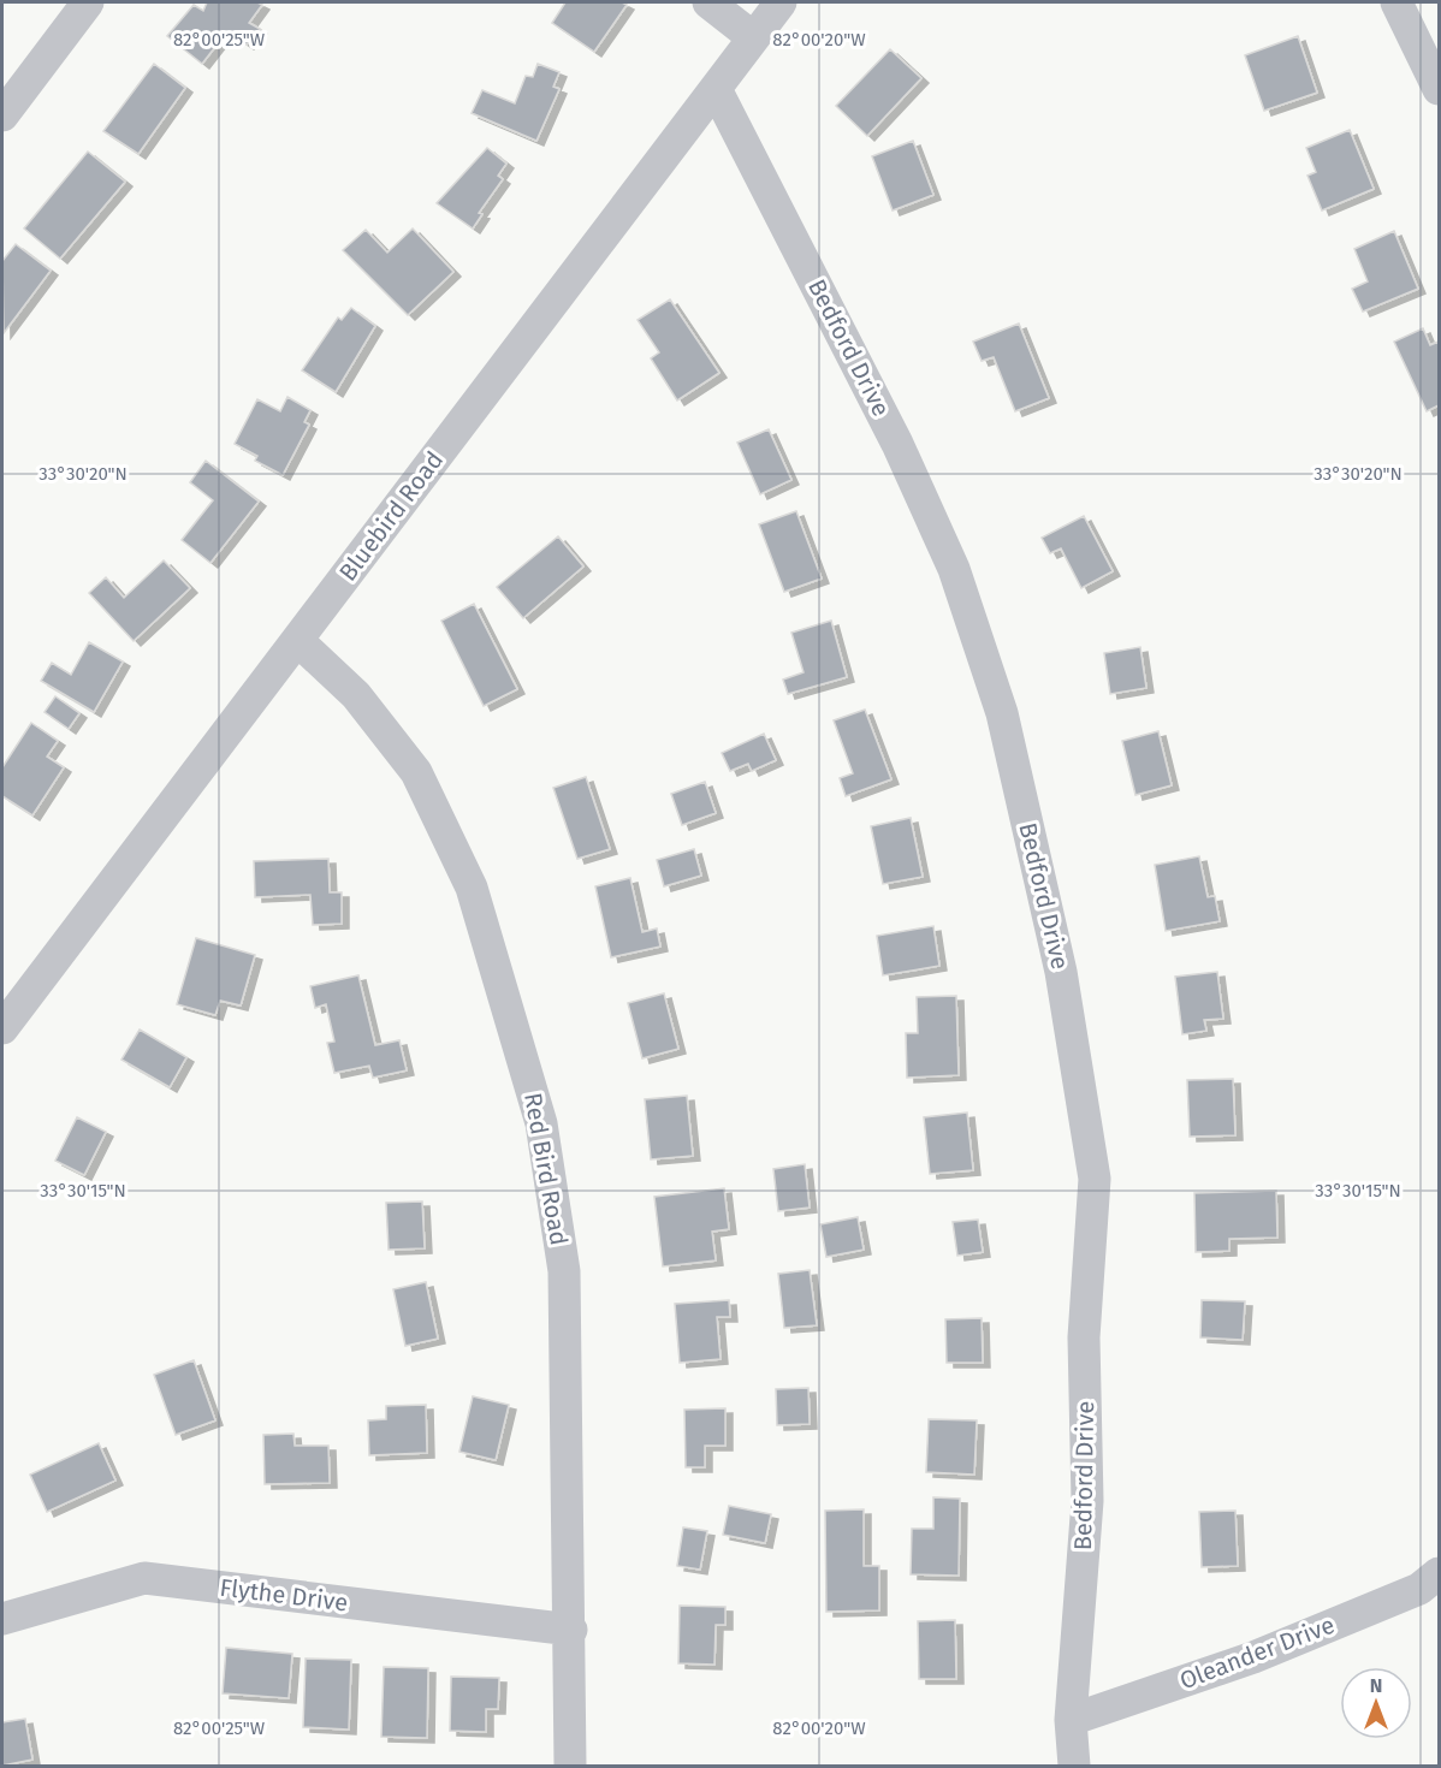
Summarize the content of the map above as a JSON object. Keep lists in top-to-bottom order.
{
  "streets": {
    "street": [
      "Bedford Drive",
      "Bluebird Road",
      "Red Bird Road",
      "Flythe Drive",
      "Oleander Drive"
    ]
  },
  "crossings": [
    ["Bedford Drive", "Bluebird Road"],
    ["Bedford Drive", "Oleander Drive"],
    ["Bluebird Road", "Red Bird Road"],
    ["Red Bird Road", "Flythe Drive"]
  ],
  "north": "top",
  "coordinates": [
    "82°00'25\"W",
    "82°00'20\"W",
    "33°30'20\"N",
    "33°30'15\"N"
  ]
}
